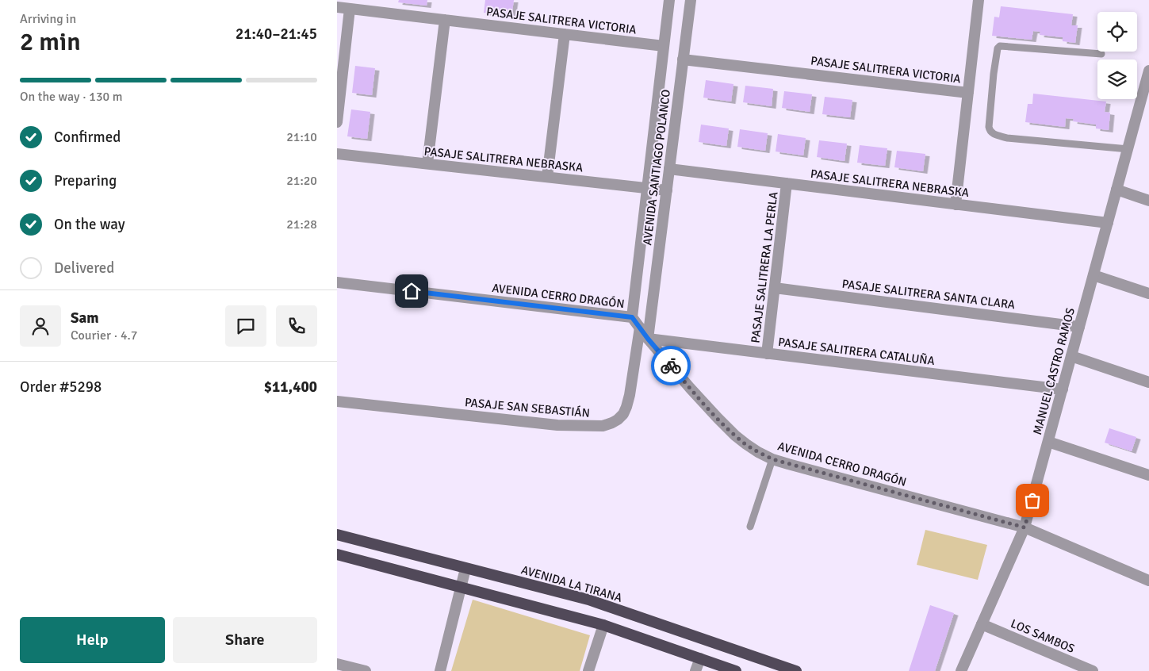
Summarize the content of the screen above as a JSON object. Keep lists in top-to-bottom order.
{
  "streets": {
    "highway": ["AVENIDA LA TIRANA"],
    "street": [
      "PASAJE SALITRERA VICTORIA",
      "PASAJE SALITRERA NEBRASKA",
      "AVENIDA SANTIAGO POLANCO",
      "PASAJE SALITRERA LA PERLA",
      "PASAJE SALITRERA SANTA CLARA",
      "AVENIDA CERRO DRAGÓN",
      "PASAJE SALITRERA CATALUÑA",
      "MANUEL CASTRO RAMOS",
      "PASAJE SAN SEBASTIÁN",
      "LOS SAMBOS"
    ]
  },
  "crossings": [
    ["PASAJE SALITRERA VICTORIA", "AVENIDA SANTIAGO POLANCO"],
    ["PASAJE SALITRERA NEBRASKA", "AVENIDA SANTIAGO POLANCO"],
    ["PASAJE SALITRERA NEBRASKA", "PASAJE SALITRERA LA PERLA"],
    ["PASAJE SALITRERA NEBRASKA", "MANUEL CASTRO RAMOS"],
    ["AVENIDA SANTIAGO POLANCO", "AVENIDA CERRO DRAGÓN"],
    ["AVENIDA SANTIAGO POLANCO", "PASAJE SALITRERA CATALUÑA"],
    ["PASAJE SALITRERA LA PERLA", "PASAJE SALITRERA SANTA CLARA"],
    ["PASAJE SALITRERA LA PERLA", "PASAJE SALITRERA CATALUÑA"],
    ["PASAJE SALITRERA SANTA CLARA", "MANUEL CASTRO RAMOS"],
    ["AVENIDA CERRO DRAGÓN", "PASAJE SALITRERA CATALUÑA"],
    ["AVENIDA CERRO DRAGÓN", "MANUEL CASTRO RAMOS"],
    ["AVENIDA CERRO DRAGÓN", "PASAJE SAN SEBASTIÁN"],
    ["PASAJE SALITRERA CATALUÑA", "MANUEL CASTRO RAMOS"],
    ["MANUEL CASTRO RAMOS", "LOS SAMBOS"]
  ],
  "page": {
    "heading": ["2 min", "Arriving in", "21:40–21:45"],
    "panel": [
      "Sam",
      "Courier · 4.7",
      "Order #5298",
      "$11,400"
    ],
    "bar": "On the way · 130 m",
    "list": [
      ["Confirmed", "21:10"],
      ["Preparing", "21:20"],
      ["On the way", "21:28"],
      "Delivered"
    ],
    "buttons": ["Help", "Share"]
  }
}
